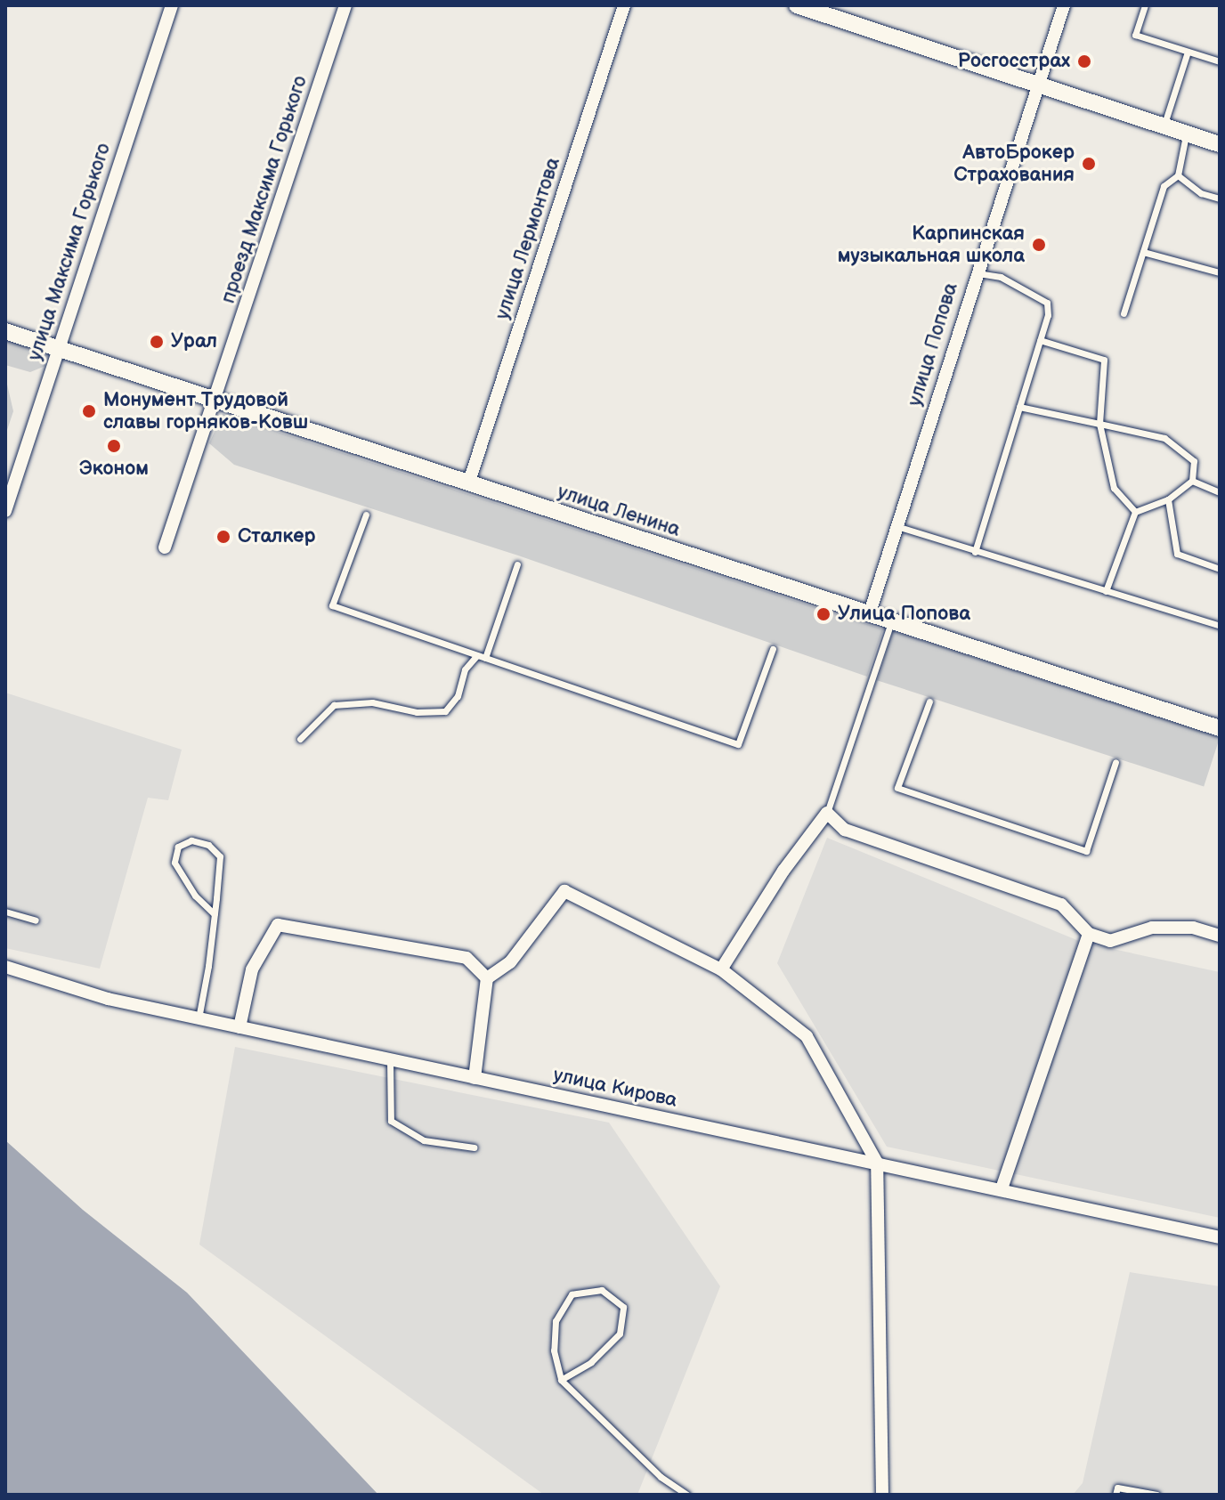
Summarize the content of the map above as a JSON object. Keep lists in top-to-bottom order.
{
  "streets": {
    "street": [
      "проезд Максима Горького",
      "улица Лермонтова",
      "улица Максима Горького",
      "улица Попова",
      "улица Ленина",
      "улица Кирова"
    ]
  },
  "crossings": [
    ["проезд Максима Горького", "улица Ленина"],
    ["улица Лермонтова", "улица Ленина"],
    ["улица Максима Горького", "улица Ленина"],
    ["улица Попова", "улица Ленина"]
  ],
  "places": [
    "Росгосстрах",
    "АвтоБрокер Страхования",
    "Карпинская музыкальная школа",
    "Урал",
    "Монумент Трудовой славы горняков-Ковш",
    "Эконом",
    "Сталкер",
    "Улица Попова"
  ]
}
